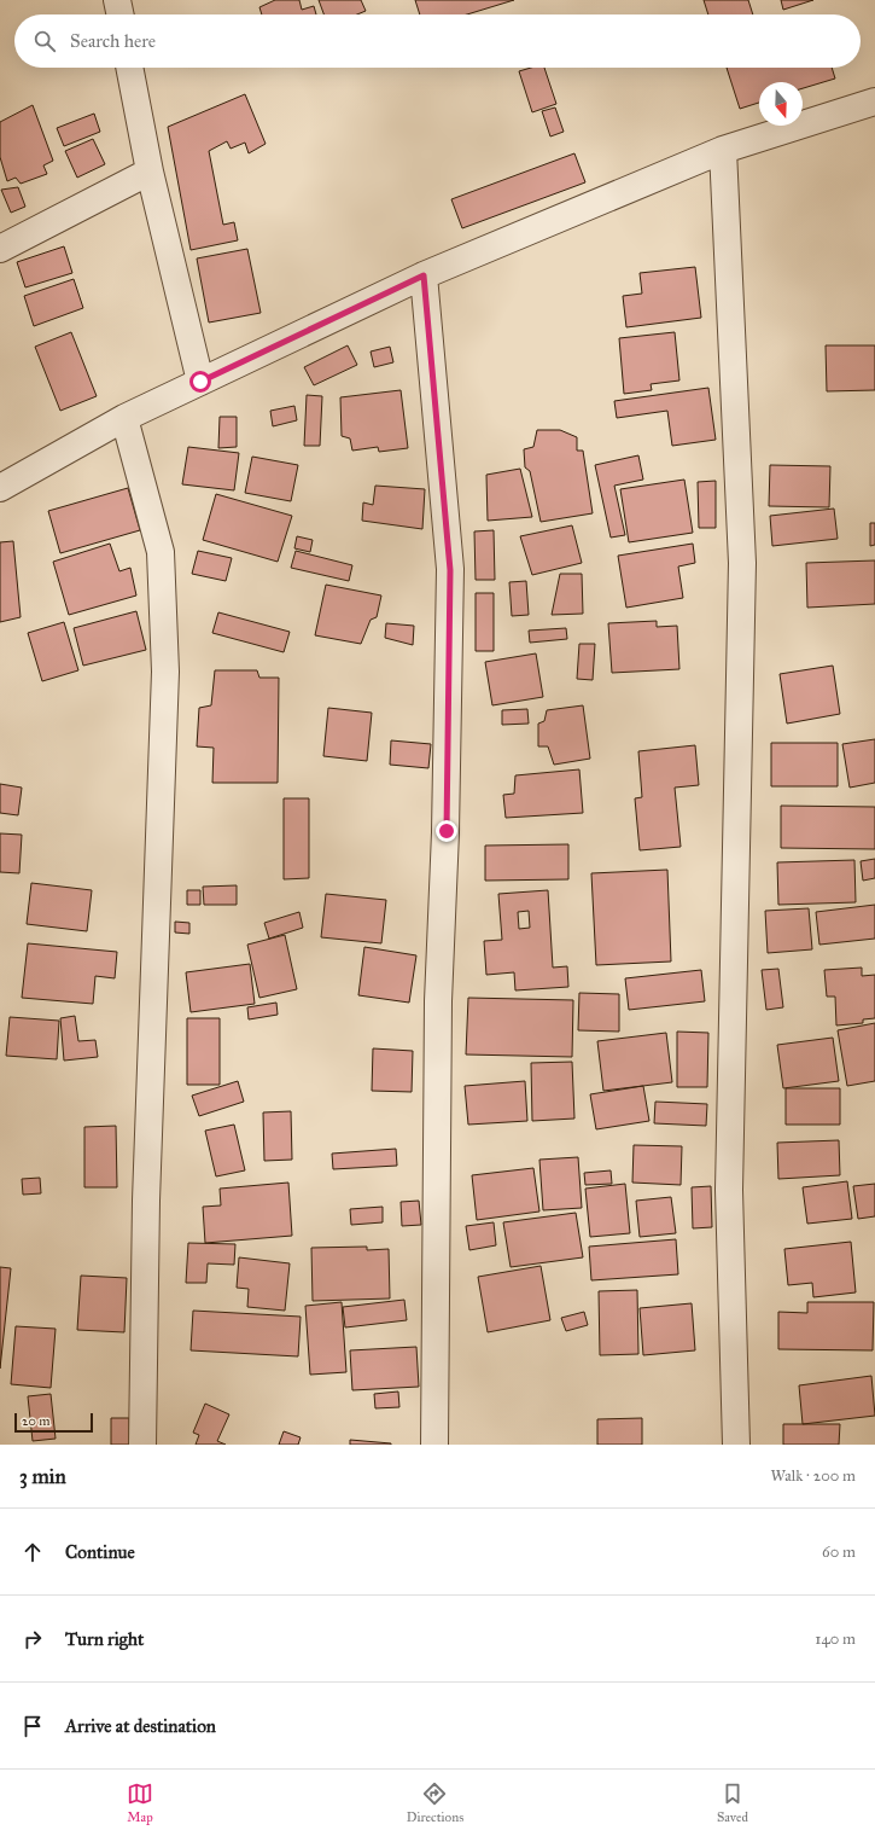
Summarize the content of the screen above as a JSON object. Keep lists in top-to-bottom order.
{
  "scale_bar": "20 m",
  "north": "bottom",
  "page": {
    "search": "Search here",
    "scale": "20 m",
    "heading": ["3 min", "Walk · 200 m"],
    "list": [
      ["Continue", "60 m"],
      ["Turn right", "140 m"],
      "Arrive at destination"
    ],
    "nav": ["Map", "Directions", "Saved"]
  }
}
